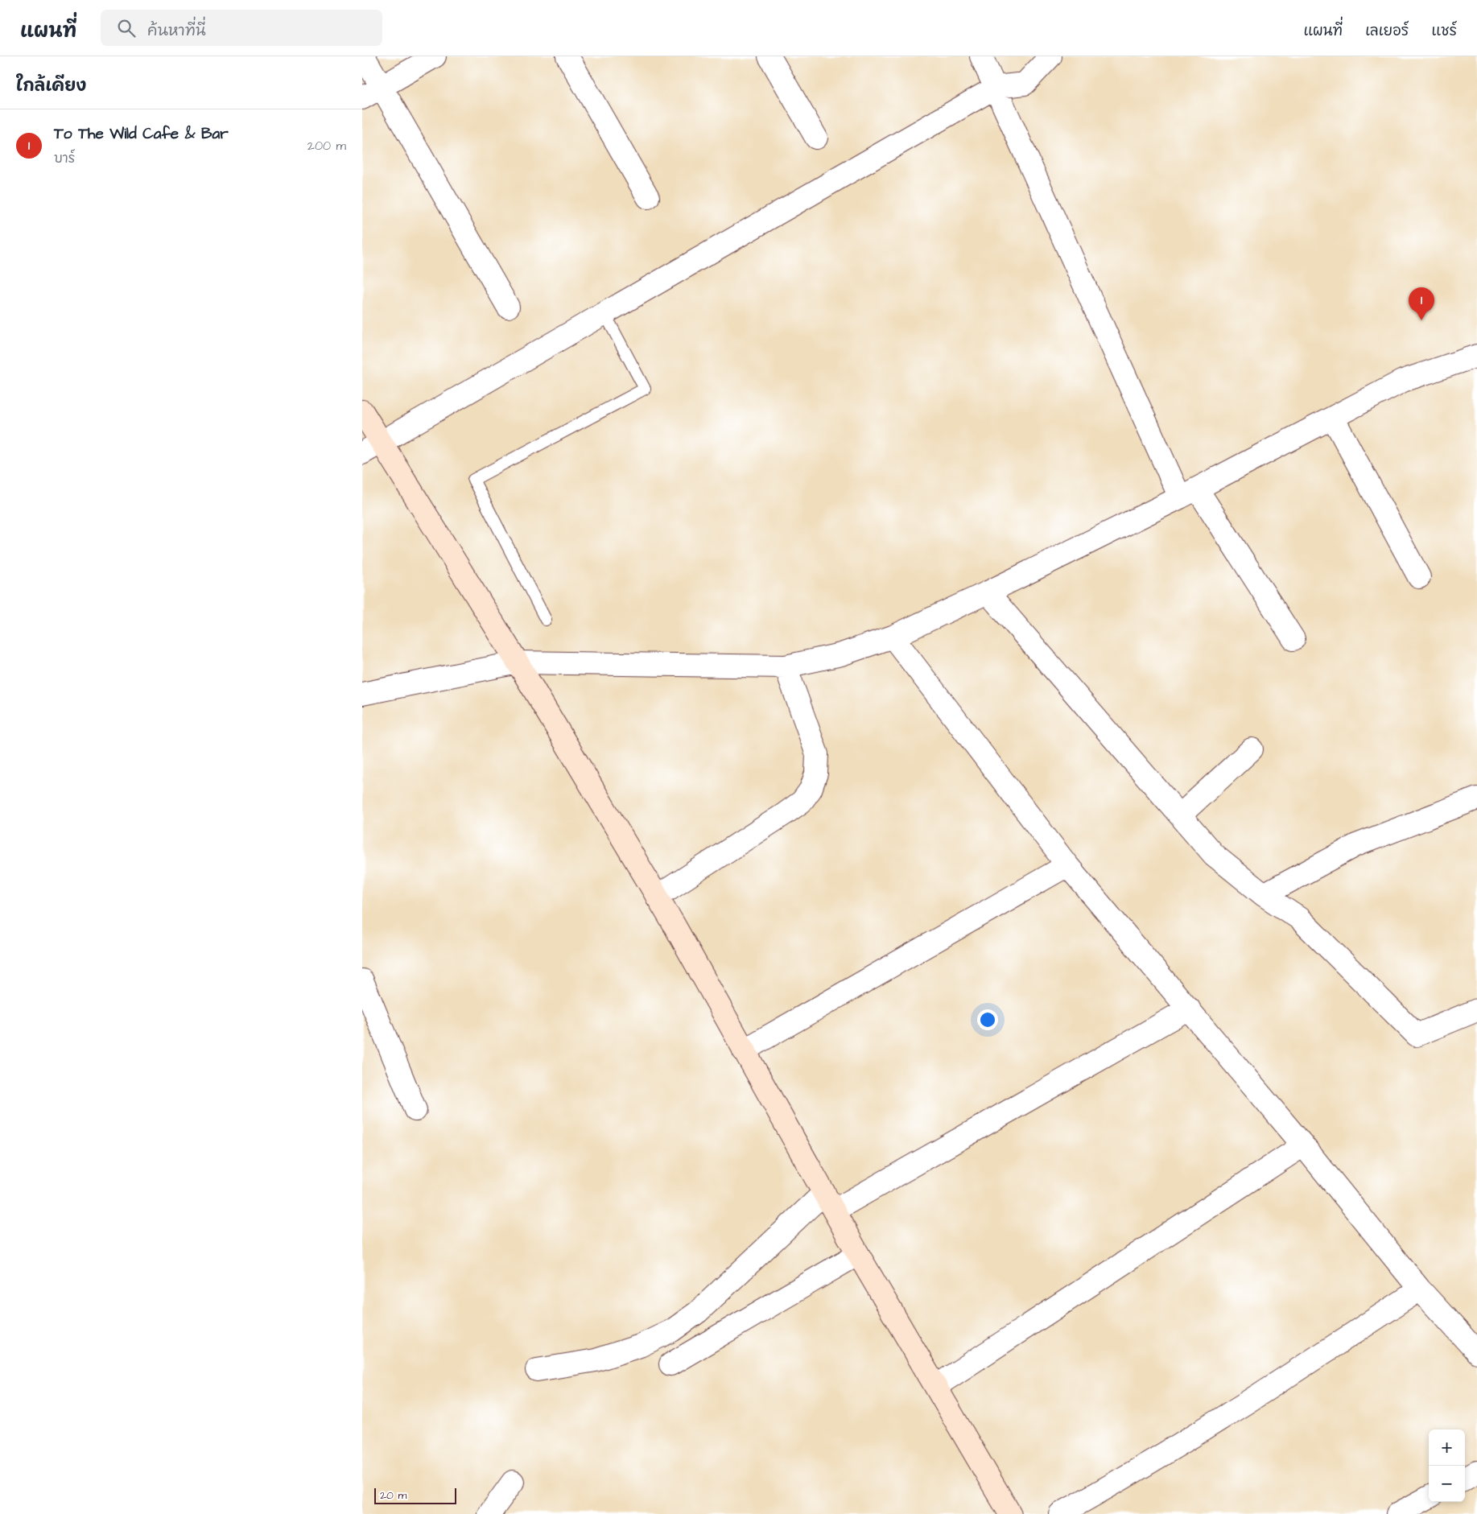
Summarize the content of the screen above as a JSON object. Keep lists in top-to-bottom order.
{
  "scale_bar": "20 m",
  "page": {
    "header": "แผนที่",
    "search": "ค้นหาที่นี่",
    "nav": ["แผนที่", "เลเยอร์", "แชร์"],
    "heading": "ใกล้เคียง",
    "list": [
      {
        "mark": "1",
        "name": "To The Wild Cafe & Bar",
        "note": "บาร์",
        "value": "200 m"
      }
    ],
    "pins": "1",
    "map_buttons": ["+", "−"],
    "scale": "20 m"
  }
}
